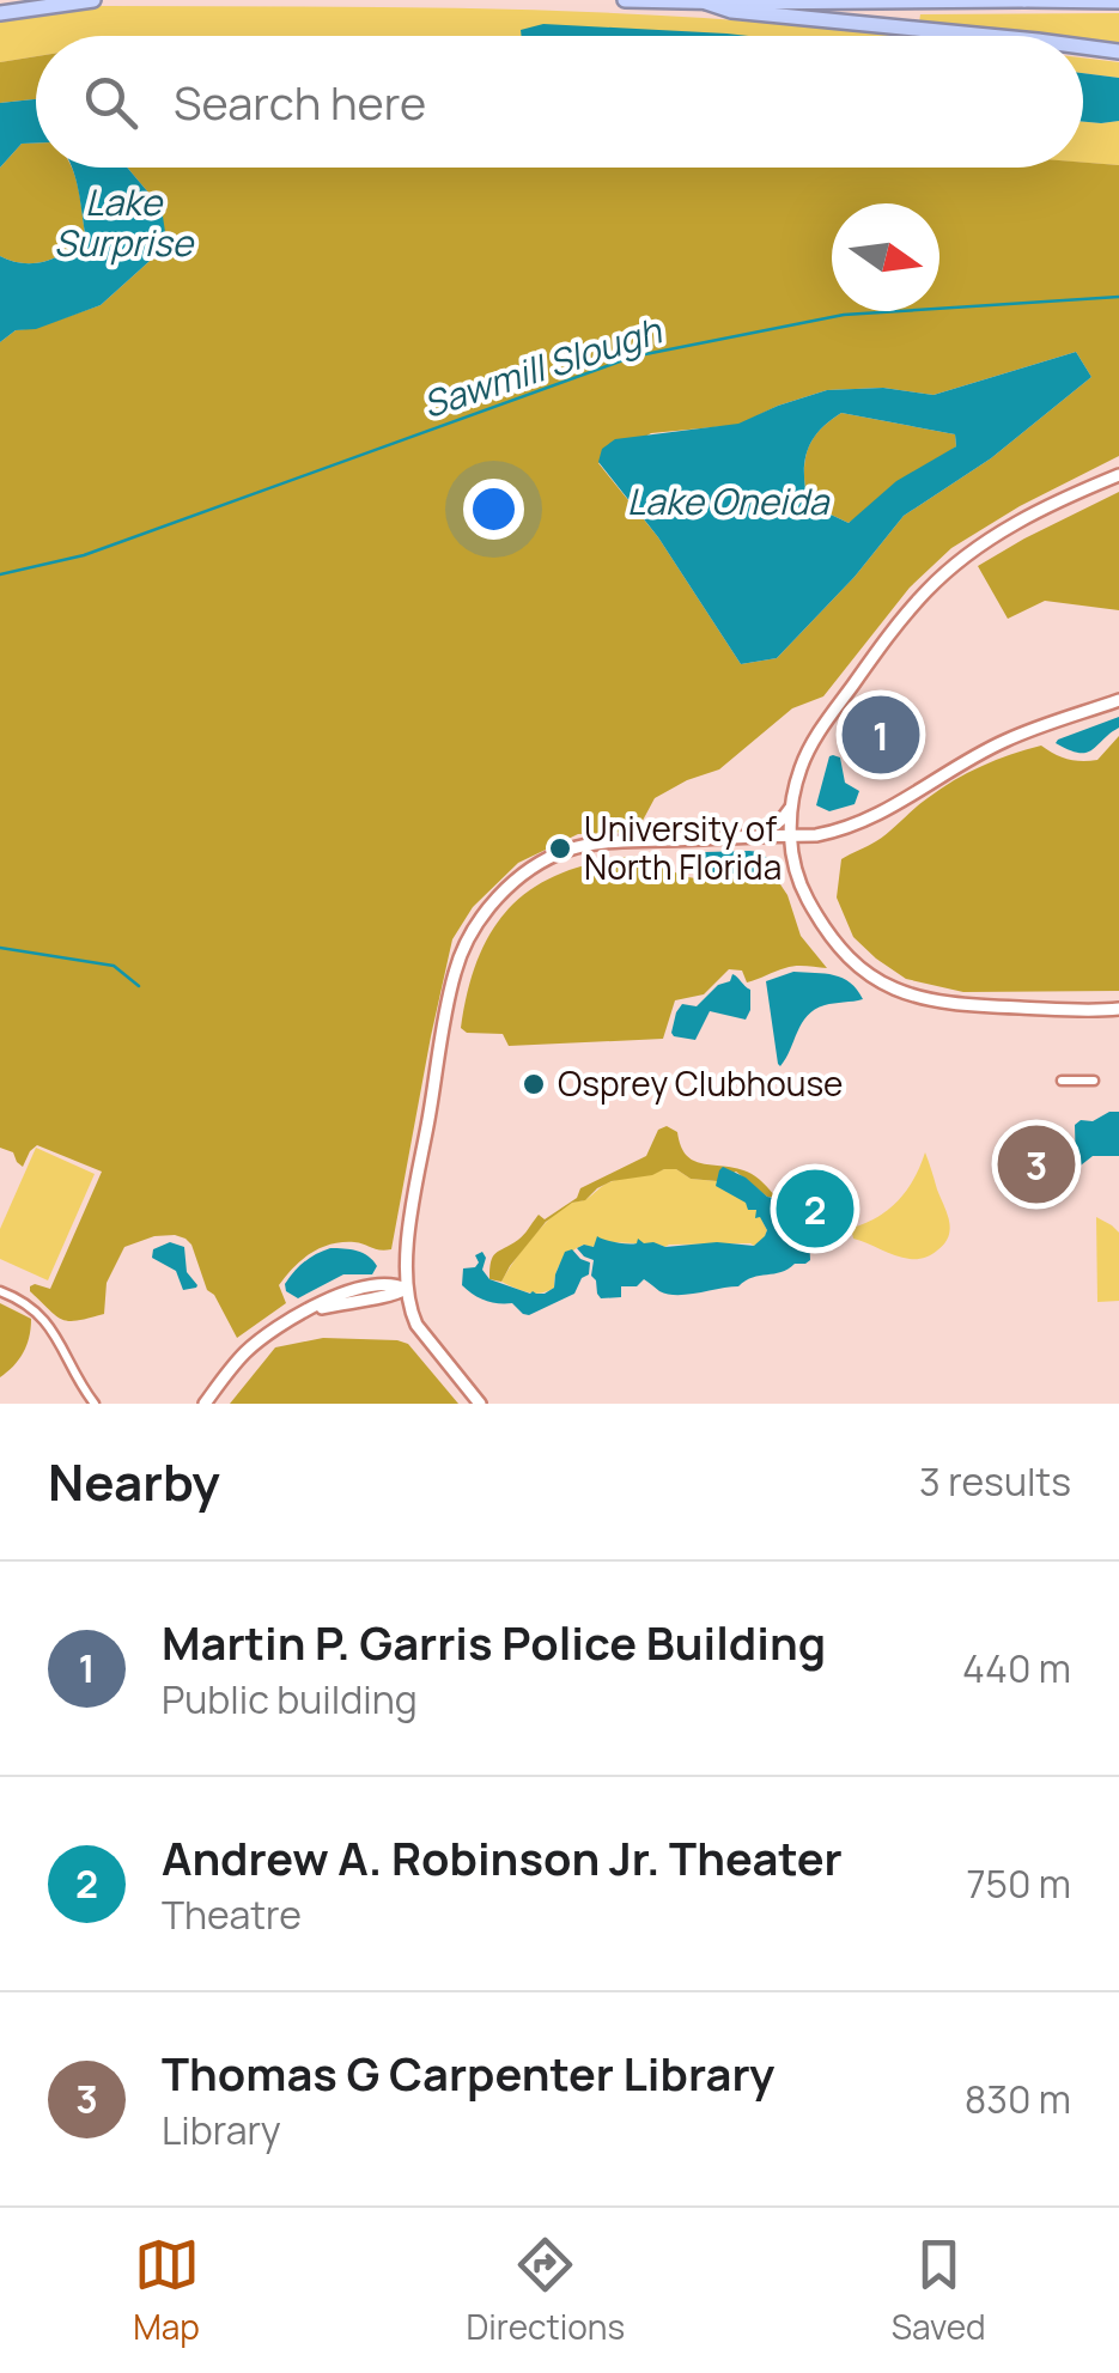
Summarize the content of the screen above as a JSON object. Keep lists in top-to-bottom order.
{
  "water": ["Lake Surprise", "Sawmill Slough", "Lake Oneida"],
  "places": ["University of North Florida", "Osprey Clubhouse"],
  "north": "right",
  "page": {
    "search": "Search here",
    "pins": ["1", "3", "2"],
    "heading": ["Nearby", "3 results"],
    "list": [
      {
        "mark": "1",
        "name": "Martin P. Garris Police Building",
        "note": "Public building",
        "value": "440 m"
      },
      {
        "mark": "2",
        "name": "Andrew A. Robinson Jr. Theater",
        "note": "Theatre",
        "value": "750 m"
      },
      {
        "mark": "3",
        "name": "Thomas G Carpenter Library",
        "note": "Library",
        "value": "830 m"
      }
    ],
    "nav": ["Map", "Directions", "Saved"]
  }
}
